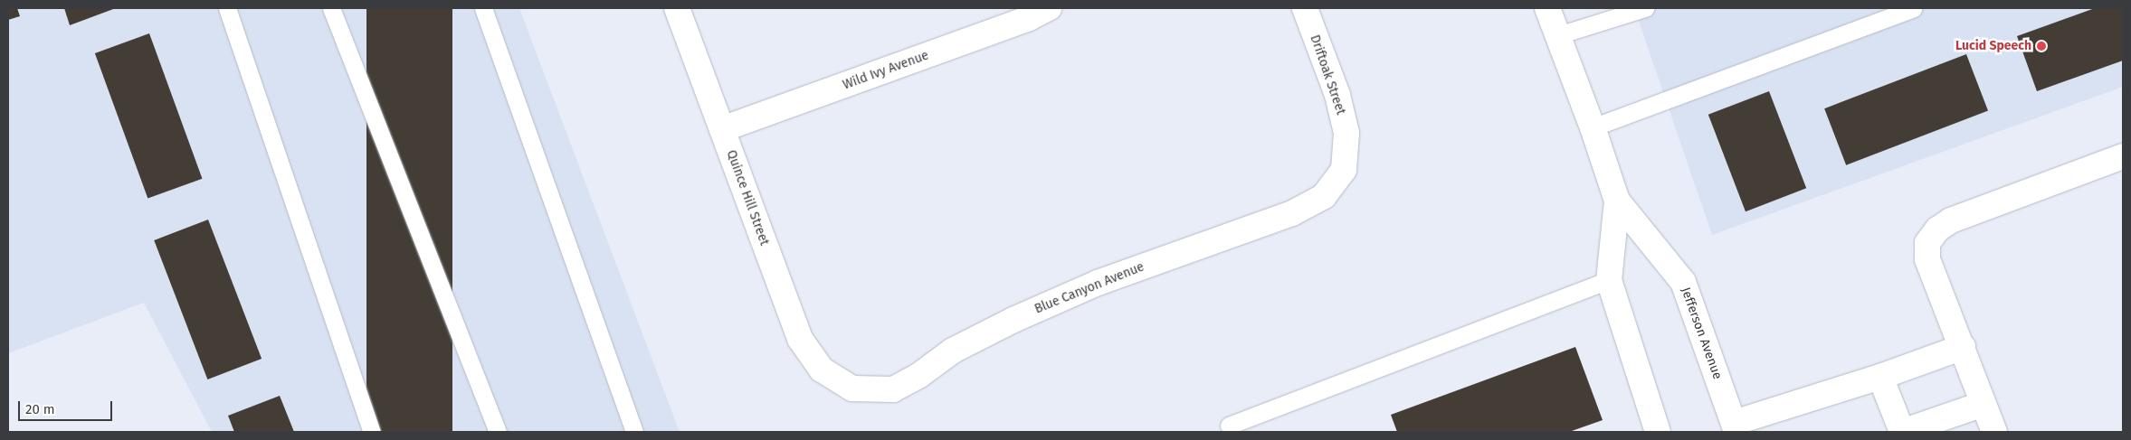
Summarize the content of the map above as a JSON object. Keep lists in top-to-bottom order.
{
  "streets": {
    "street": [
      "Wild Ivy Avenue",
      "Driftoak Street",
      "Quince Hill Street",
      "Blue Canyon Avenue",
      "Jefferson Avenue"
    ]
  },
  "crossings": [
    ["Wild Ivy Avenue", "Quince Hill Street"],
    ["Driftoak Street", "Blue Canyon Avenue"],
    ["Quince Hill Street", "Blue Canyon Avenue"]
  ],
  "places": ["Lucid Speech"],
  "scale_bar": "20 m"
}
